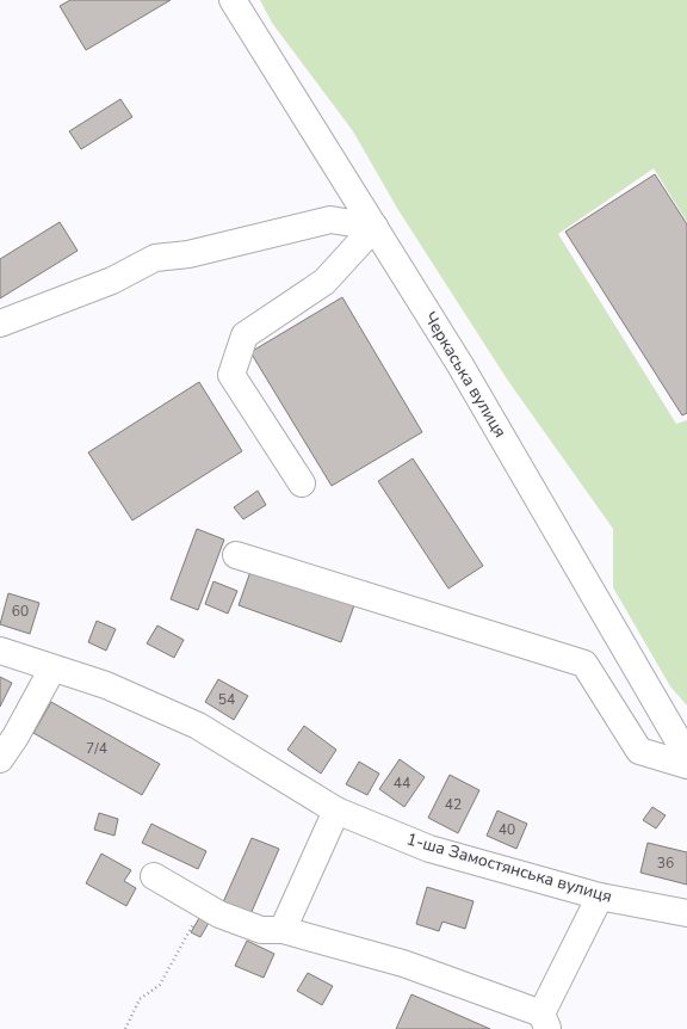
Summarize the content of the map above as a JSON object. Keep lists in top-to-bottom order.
{
  "streets": {
    "street": ["Черкаська вулиця", "1-ша Замостянська вулиця"]
  },
  "house_numbers": [
    "60",
    "54",
    "7/4",
    "44",
    "42",
    "40",
    "36"
  ]
}
